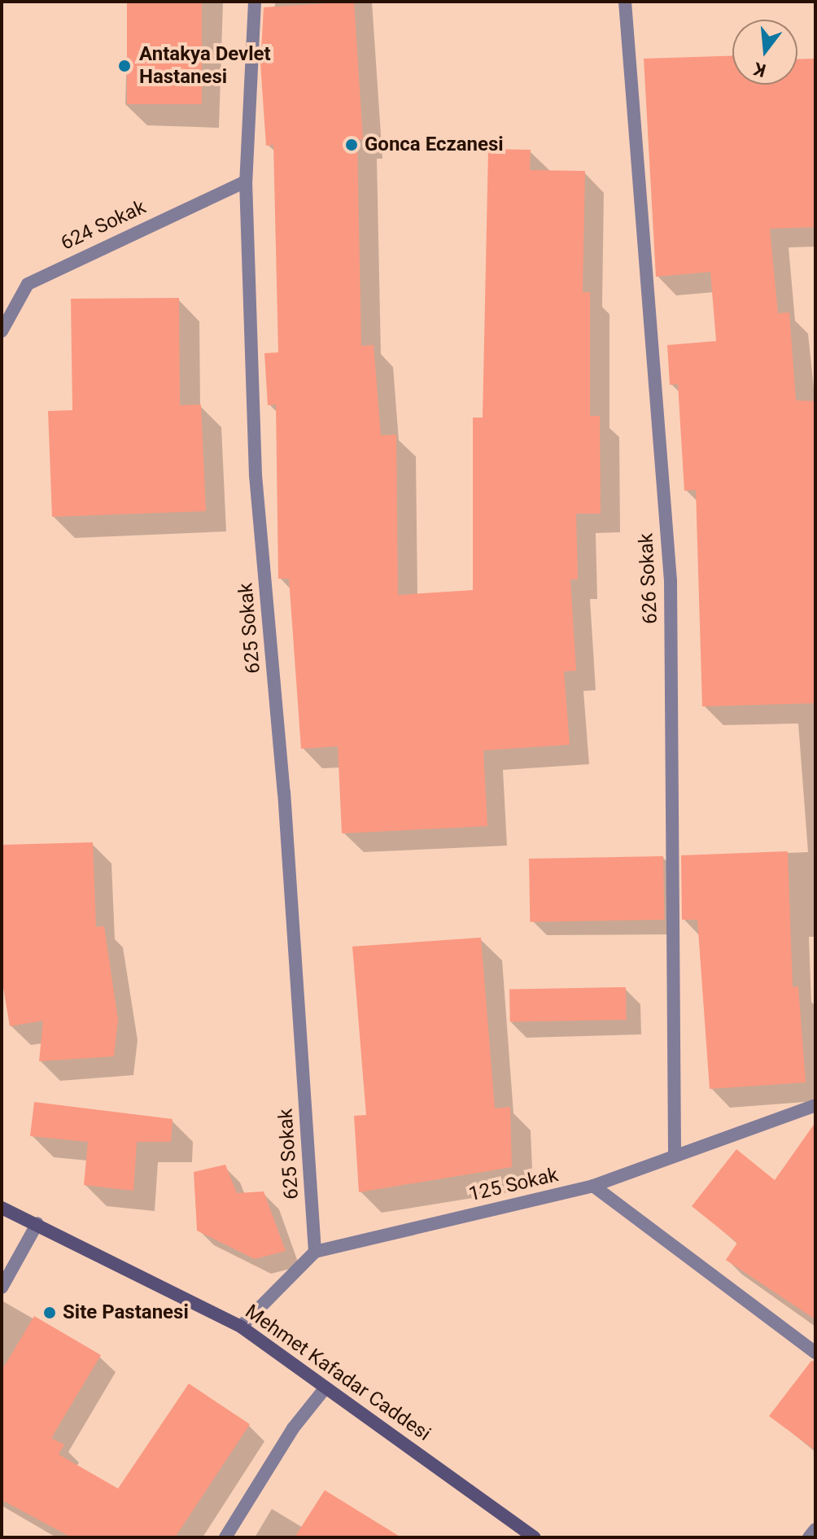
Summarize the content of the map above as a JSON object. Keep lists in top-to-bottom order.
{
  "streets": {
    "main road": ["Mehmet Kafadar Caddesi"],
    "street": [
      "624 Sokak",
      "626 Sokak",
      "625 Sokak",
      "125 Sokak"
    ]
  },
  "crossings": [
    ["624 Sokak", "625 Sokak"],
    ["626 Sokak", "125 Sokak"],
    ["625 Sokak", "125 Sokak"]
  ],
  "places": ["Antakya Devlet Hastanesi", "Gonca Eczanesi", "Site Pastanesi"],
  "north": "bottom"
}
